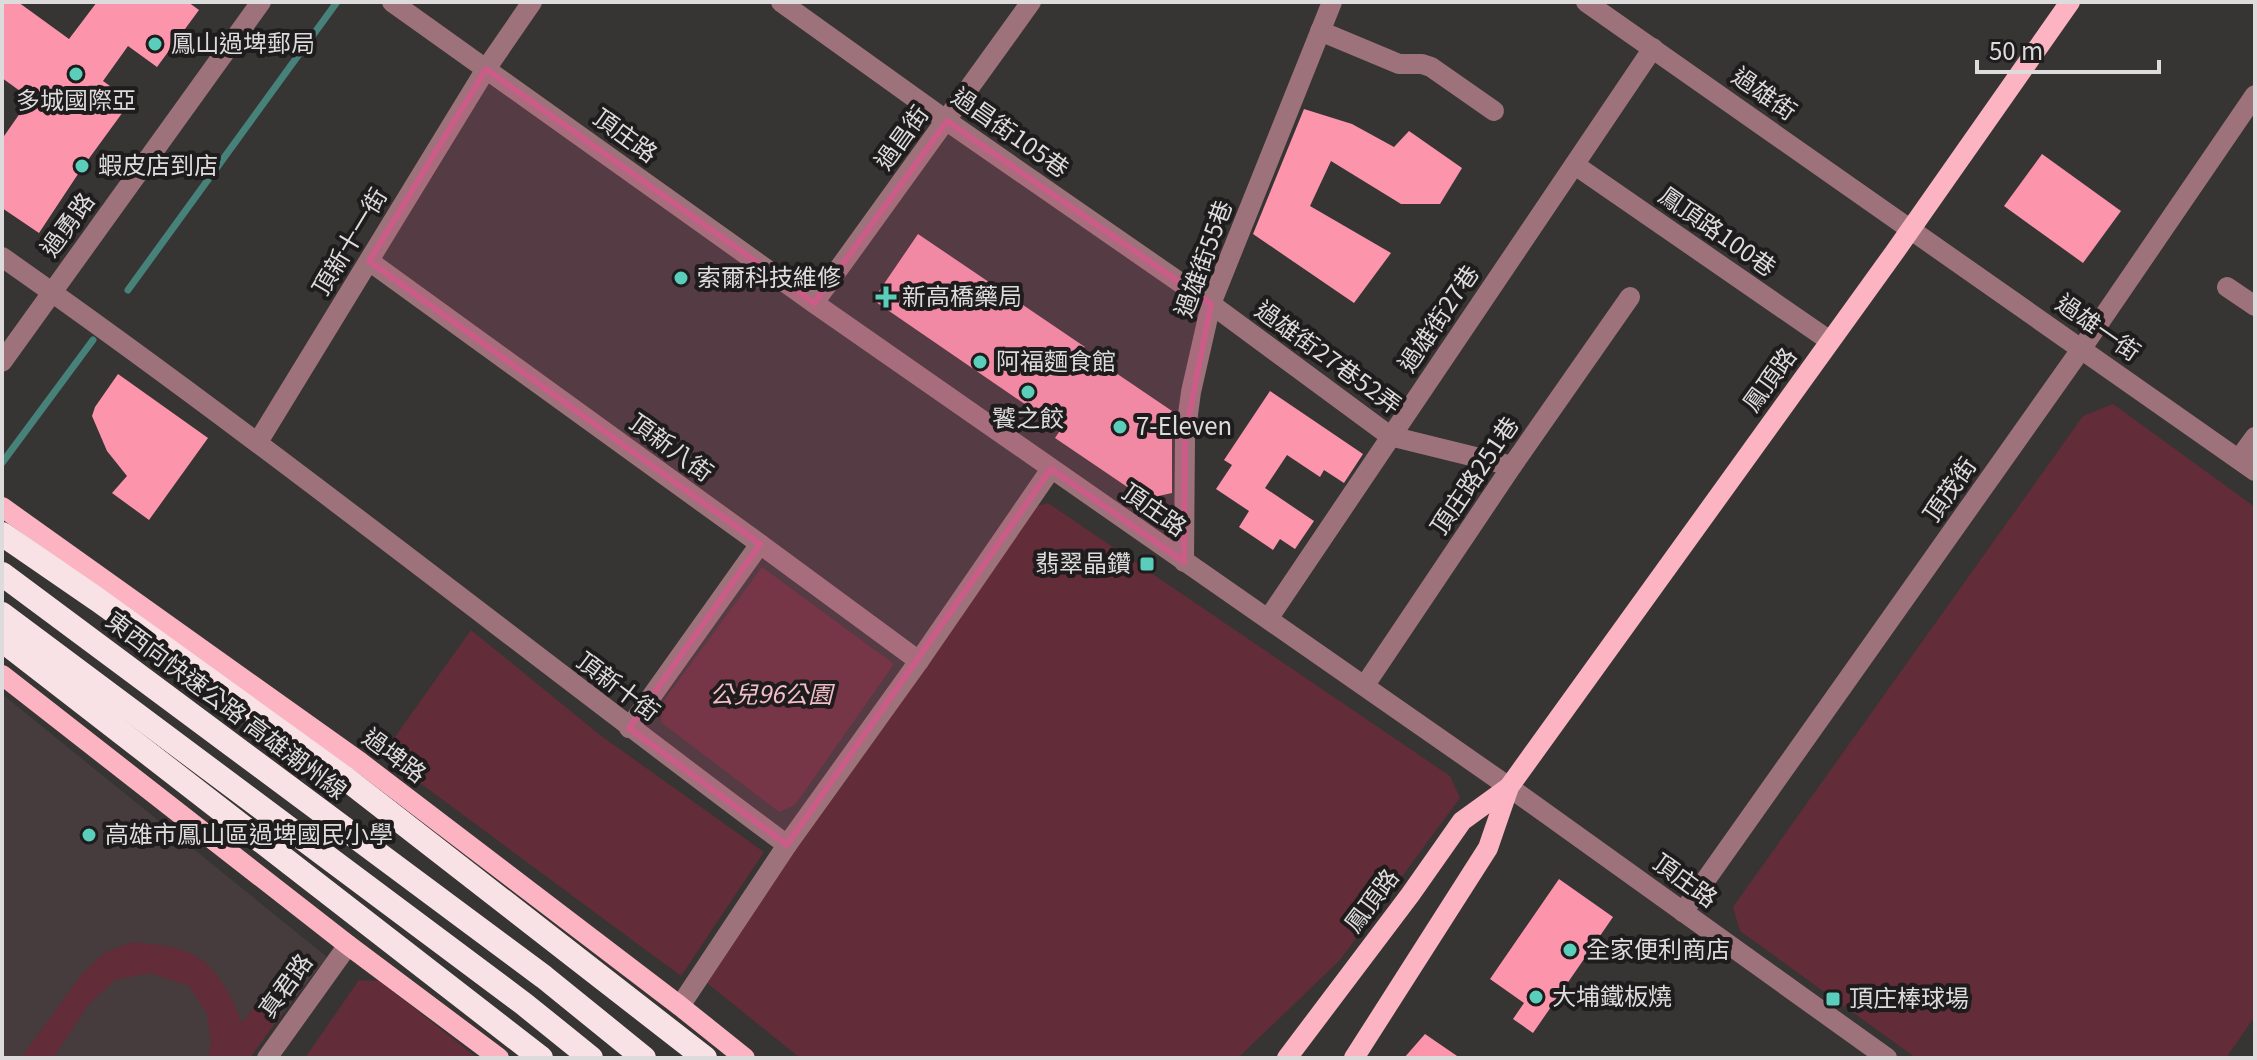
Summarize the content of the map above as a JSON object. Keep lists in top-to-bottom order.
{
  "streets": {
    "highway": ["東西向快速公路 高雄潮州線"],
    "main road": ["鳳頂路", "過埤路"],
    "street": [
      "過雄街",
      "過昌街105巷",
      "頂庄路",
      "過昌街",
      "過勇路",
      "鳳頂路100巷",
      "頂新十一街",
      "過雄街55巷",
      "過雄街27巷",
      "過雄一街",
      "過雄街27巷52弄",
      "頂新八街",
      "頂庄路251巷",
      "頂茂街",
      "頂新十街",
      "真君路"
    ]
  },
  "crossings": [
    ["過雄街", "過雄街27巷"],
    ["過雄街", "過雄一街"],
    ["過雄街", "鳳頂路"],
    ["過昌街105巷", "過昌街"],
    ["過昌街105巷", "過雄街55巷"],
    ["過昌街105巷", "過雄街27巷52弄"],
    ["頂庄路", "過昌街"],
    ["頂庄路", "頂新十一街"],
    ["頂庄路", "過雄街55巷"],
    ["頂庄路", "過雄街27巷"],
    ["頂庄路", "鳳頂路"],
    ["頂庄路", "頂庄路251巷"],
    ["頂庄路", "頂茂街"],
    ["過勇路", "頂新十街"],
    ["鳳頂路100巷", "過雄街27巷"],
    ["鳳頂路100巷", "鳳頂路"],
    ["頂新十一街", "頂新八街"],
    ["頂新十一街", "頂新十街"],
    ["過雄街55巷", "過雄街27巷52弄"],
    ["過雄街27巷", "過雄街27巷52弄"],
    ["過雄一街", "鳳頂路"],
    ["過雄一街", "頂茂街"],
    ["過雄街27巷52弄", "頂庄路251巷"]
  ],
  "parks": ["公兒96公園"],
  "places": {
    "other": [
      "鳳山過埤郵局",
      "多城國際亞",
      "蝦皮店到店",
      "索爾科技維修",
      "阿福麵食館",
      "饕之餃",
      "7-Eleven",
      "高雄市鳳山區過埤國民小學",
      "全家便利商店",
      "大埔鐵板燒"
    ],
    "health": ["新高橋藥局"],
    "transit": ["翡翠晶鑽", "頂庄棒球場"]
  },
  "scale_bar": "50 m"
}
